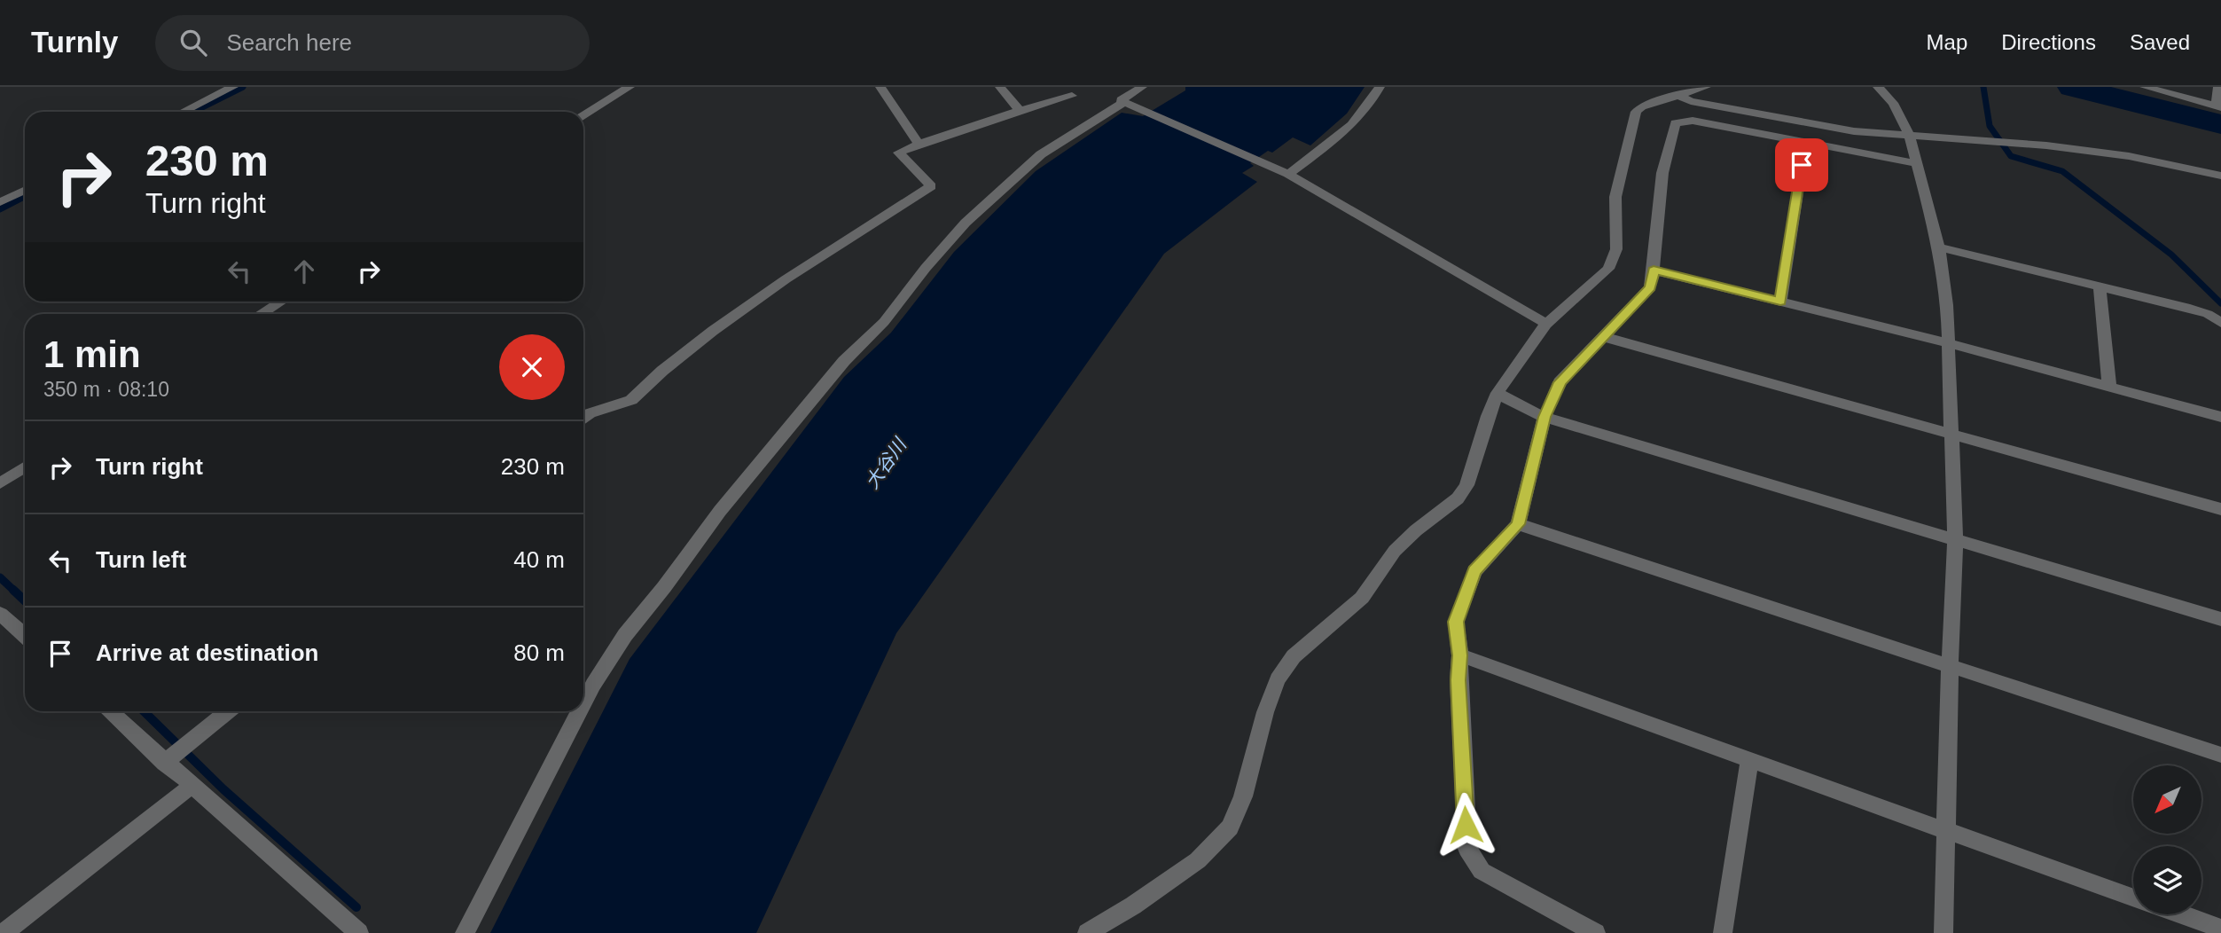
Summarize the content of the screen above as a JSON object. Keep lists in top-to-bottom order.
{
  "water": ["大谷川"],
  "north": "bottom left",
  "page": {
    "header": "Turnly",
    "search": "Search here",
    "nav": ["Map", "Directions", "Saved"],
    "turn": ["230 m", "Turn right"],
    "heading": ["1 min", "350 m · 08:10"],
    "list": [
      {
        "name": "Turn right",
        "value": "230 m"
      },
      {
        "name": "Turn left",
        "value": "40 m"
      },
      {
        "name": "Arrive at destination",
        "value": "80 m"
      }
    ]
  }
}
